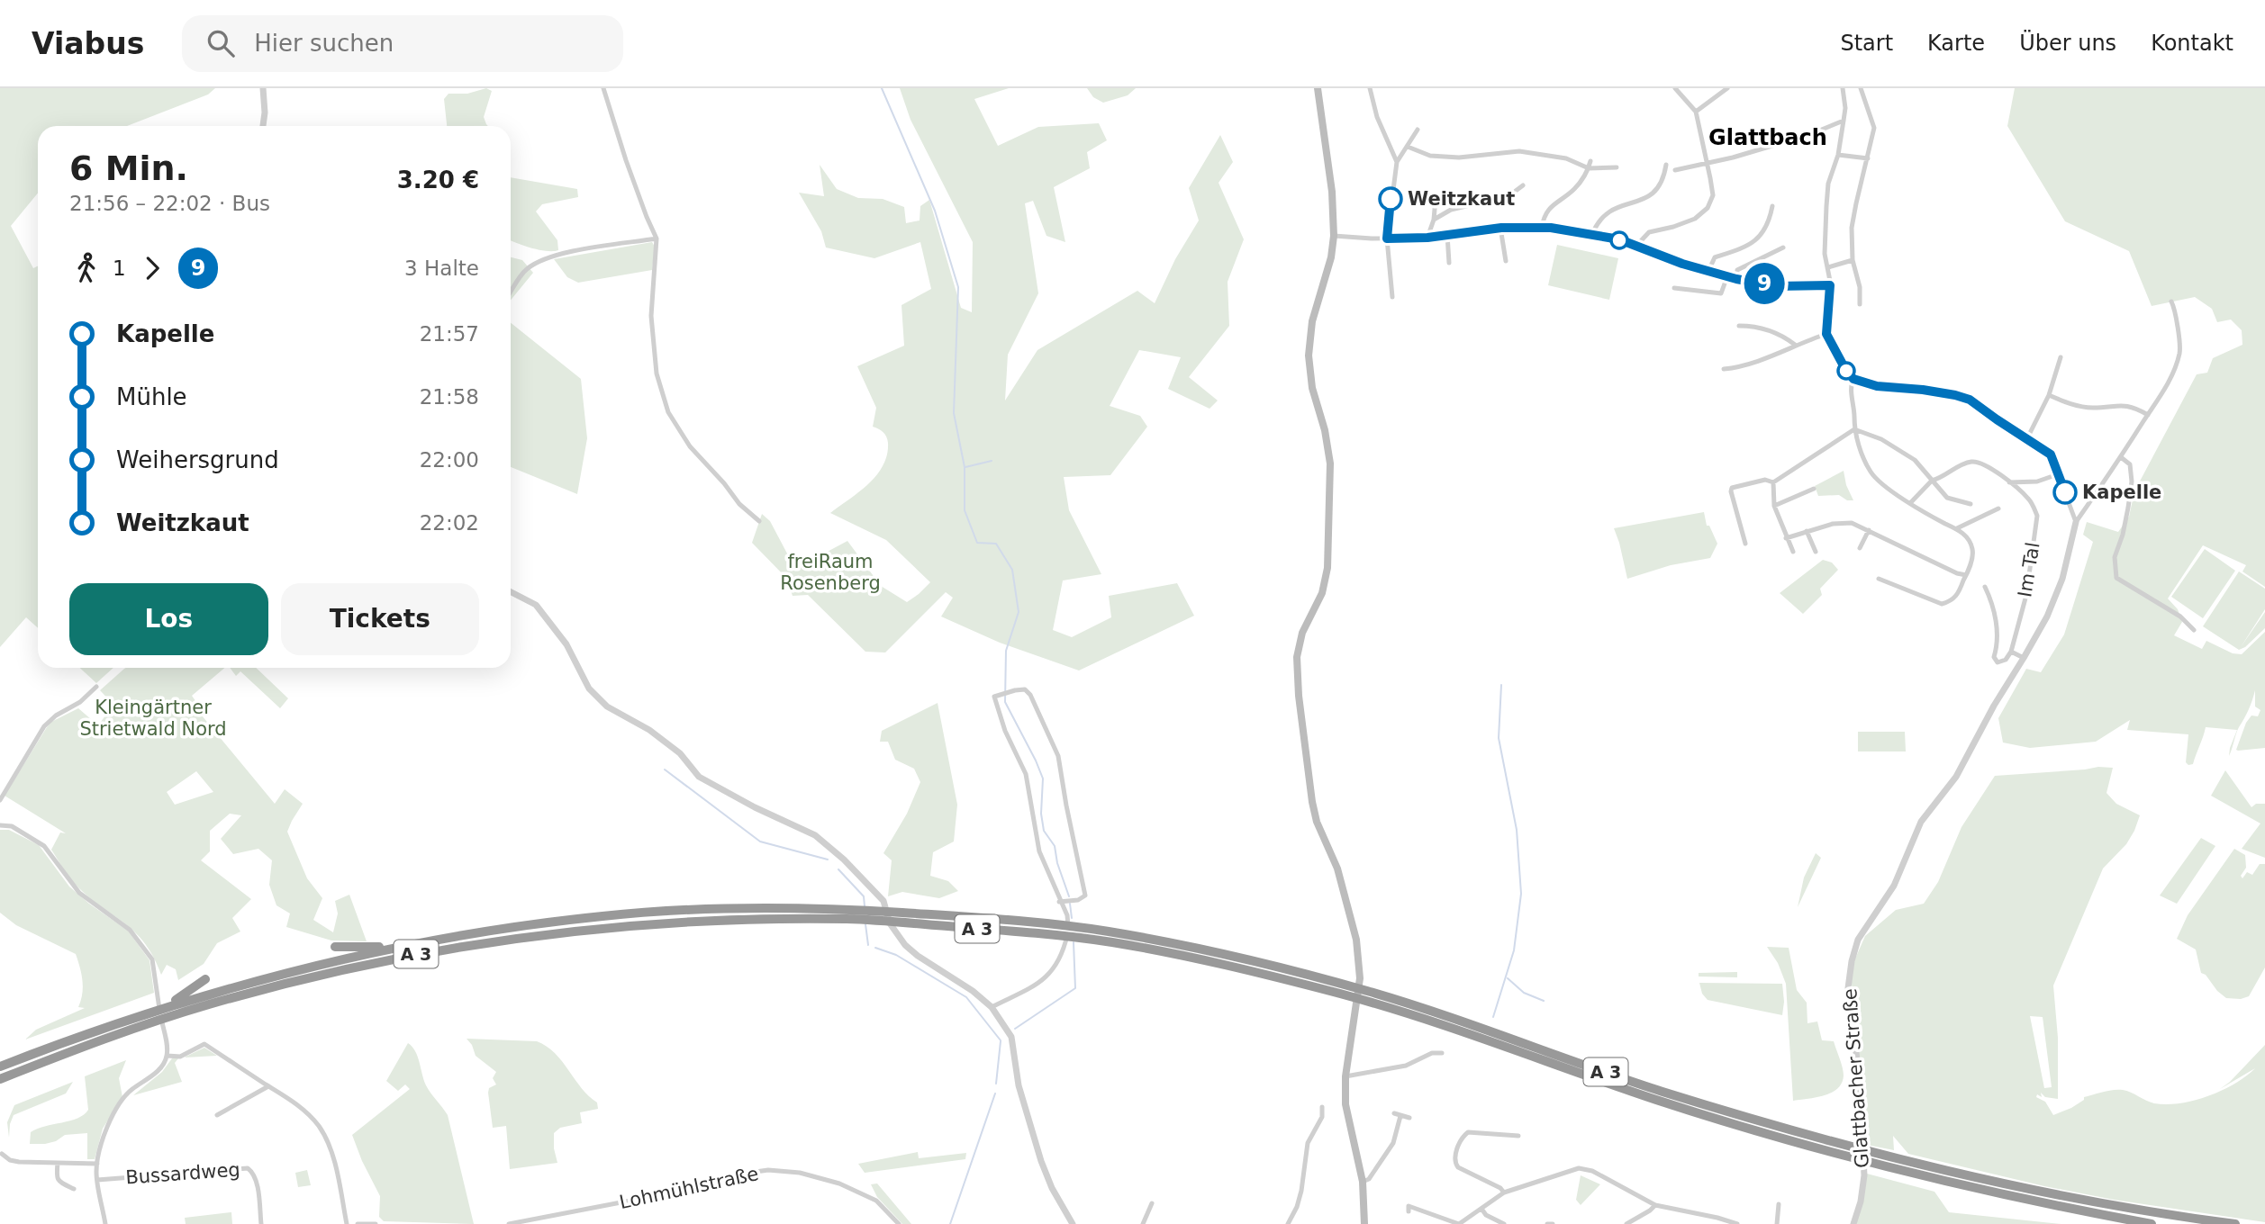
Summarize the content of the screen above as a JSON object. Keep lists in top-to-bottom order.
{
  "streets": {
    "highway": ["A 3"],
    "street": [
      "Im Tal",
      "Glattbacher Straße",
      "Bussardweg",
      "Lohmühlstraße"
    ]
  },
  "districts": ["Glattbach"],
  "parks": ["freiRaum Rosenberg", "Kleingärtner Strietwald Nord"],
  "places": ["Weitzkaut", "Kapelle"],
  "lines": ["bus line 9"],
  "page": {
    "header": "Viabus",
    "search": "Hier suchen",
    "nav": [
      "Start",
      "Karte",
      "Über uns",
      "Kontakt"
    ],
    "on_map": "9",
    "heading": ["6 Min.", "21:56 – 22:02 · Bus", "3.20 €"],
    "legs": ["1", "9", "3 Halte"],
    "list": [
      {
        "name": "Kapelle",
        "value": "21:57"
      },
      {
        "name": "Mühle",
        "value": "21:58"
      },
      {
        "name": "Weihersgrund",
        "value": "22:00"
      },
      {
        "name": "Weitzkaut",
        "value": "22:02"
      }
    ],
    "buttons": ["Los", "Tickets"]
  }
}
